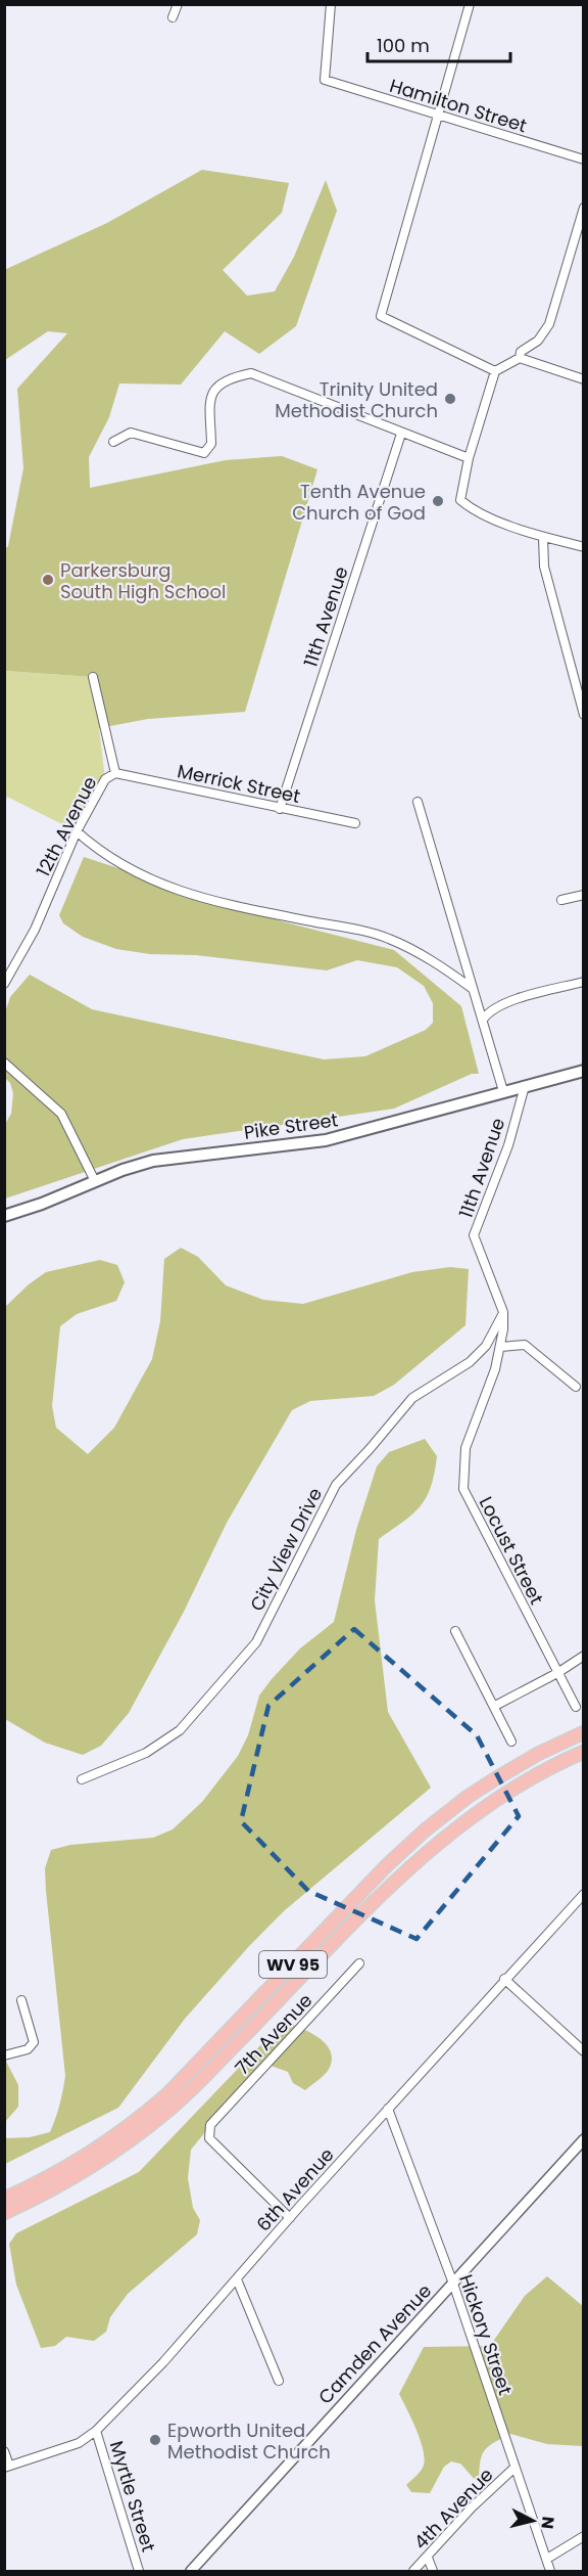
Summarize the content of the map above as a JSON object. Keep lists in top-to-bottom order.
{
  "streets": {
    "main road": ["Pike Street", "WV 95"],
    "street": [
      "Hamilton Street",
      "11th Avenue",
      "Merrick Street",
      "12th Avenue",
      "City View Drive",
      "Locust Street",
      "7th Avenue",
      "6th Avenue",
      "Hickory Street",
      "Camden Avenue",
      "Myrtle Street",
      "4th Avenue"
    ]
  },
  "crossings": [
    ["11th Avenue", "Merrick Street"],
    ["11th Avenue", "Pike Street"],
    ["11th Avenue", "City View Drive"],
    ["11th Avenue", "Locust Street"],
    ["Merrick Street", "12th Avenue"],
    ["7th Avenue", "6th Avenue"],
    ["6th Avenue", "Hickory Street"],
    ["6th Avenue", "Myrtle Street"],
    ["Hickory Street", "Camden Avenue"],
    ["Hickory Street", "4th Avenue"]
  ],
  "places": [
    "Trinity United Methodist Church",
    "Tenth Avenue Church of God",
    "Parkersburg South High School",
    "Epworth United Methodist Church"
  ],
  "scale_bar": "100 m",
  "north": "right"
}
